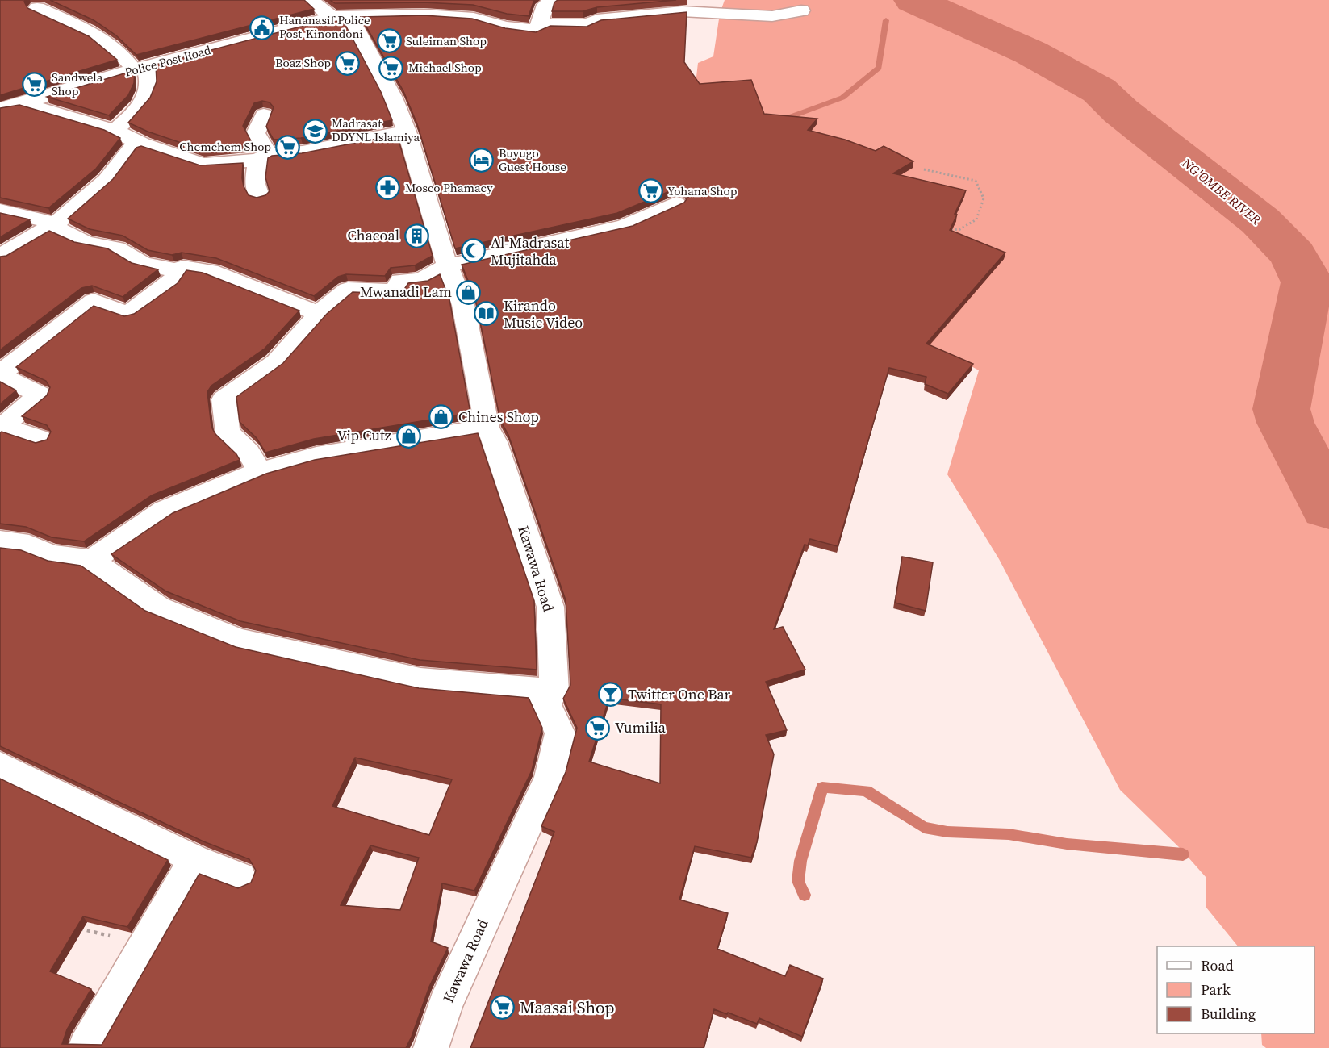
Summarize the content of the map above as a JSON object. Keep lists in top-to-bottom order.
{
  "streets": {
    "street": ["Police Post Road", "Kawawa Road"]
  },
  "crossings": [
    ["Police Post Road", "Kawawa Road"]
  ],
  "water": ["NG'OMBE RIVER"],
  "places": {
    "public building": ["Hananasif Police Post-Kinondoni"],
    "supermarket": [
      "Suleiman Shop",
      "Boaz Shop",
      "Michael Shop",
      "Sandwela Shop",
      "Chemchem Shop",
      "Yohana Shop",
      "Vumilia",
      "Maasai Shop"
    ],
    "school or university": ["Madrasat DDYNL Islamiya"],
    "hotel": ["Buyugo Guest House"],
    "pharmacy": ["Mosco Phamacy"],
    "building": ["Chacoal"],
    "mosque": ["Al-Madrasat Mujitahda"],
    "shop": ["Mwanadi Lam", "Chines Shop", "Vip Cutz"],
    "library": ["Kirando Music Video"],
    "bar": ["Twitter One Bar"]
  },
  "legend": ["Road", "Park", "Building"]
}
